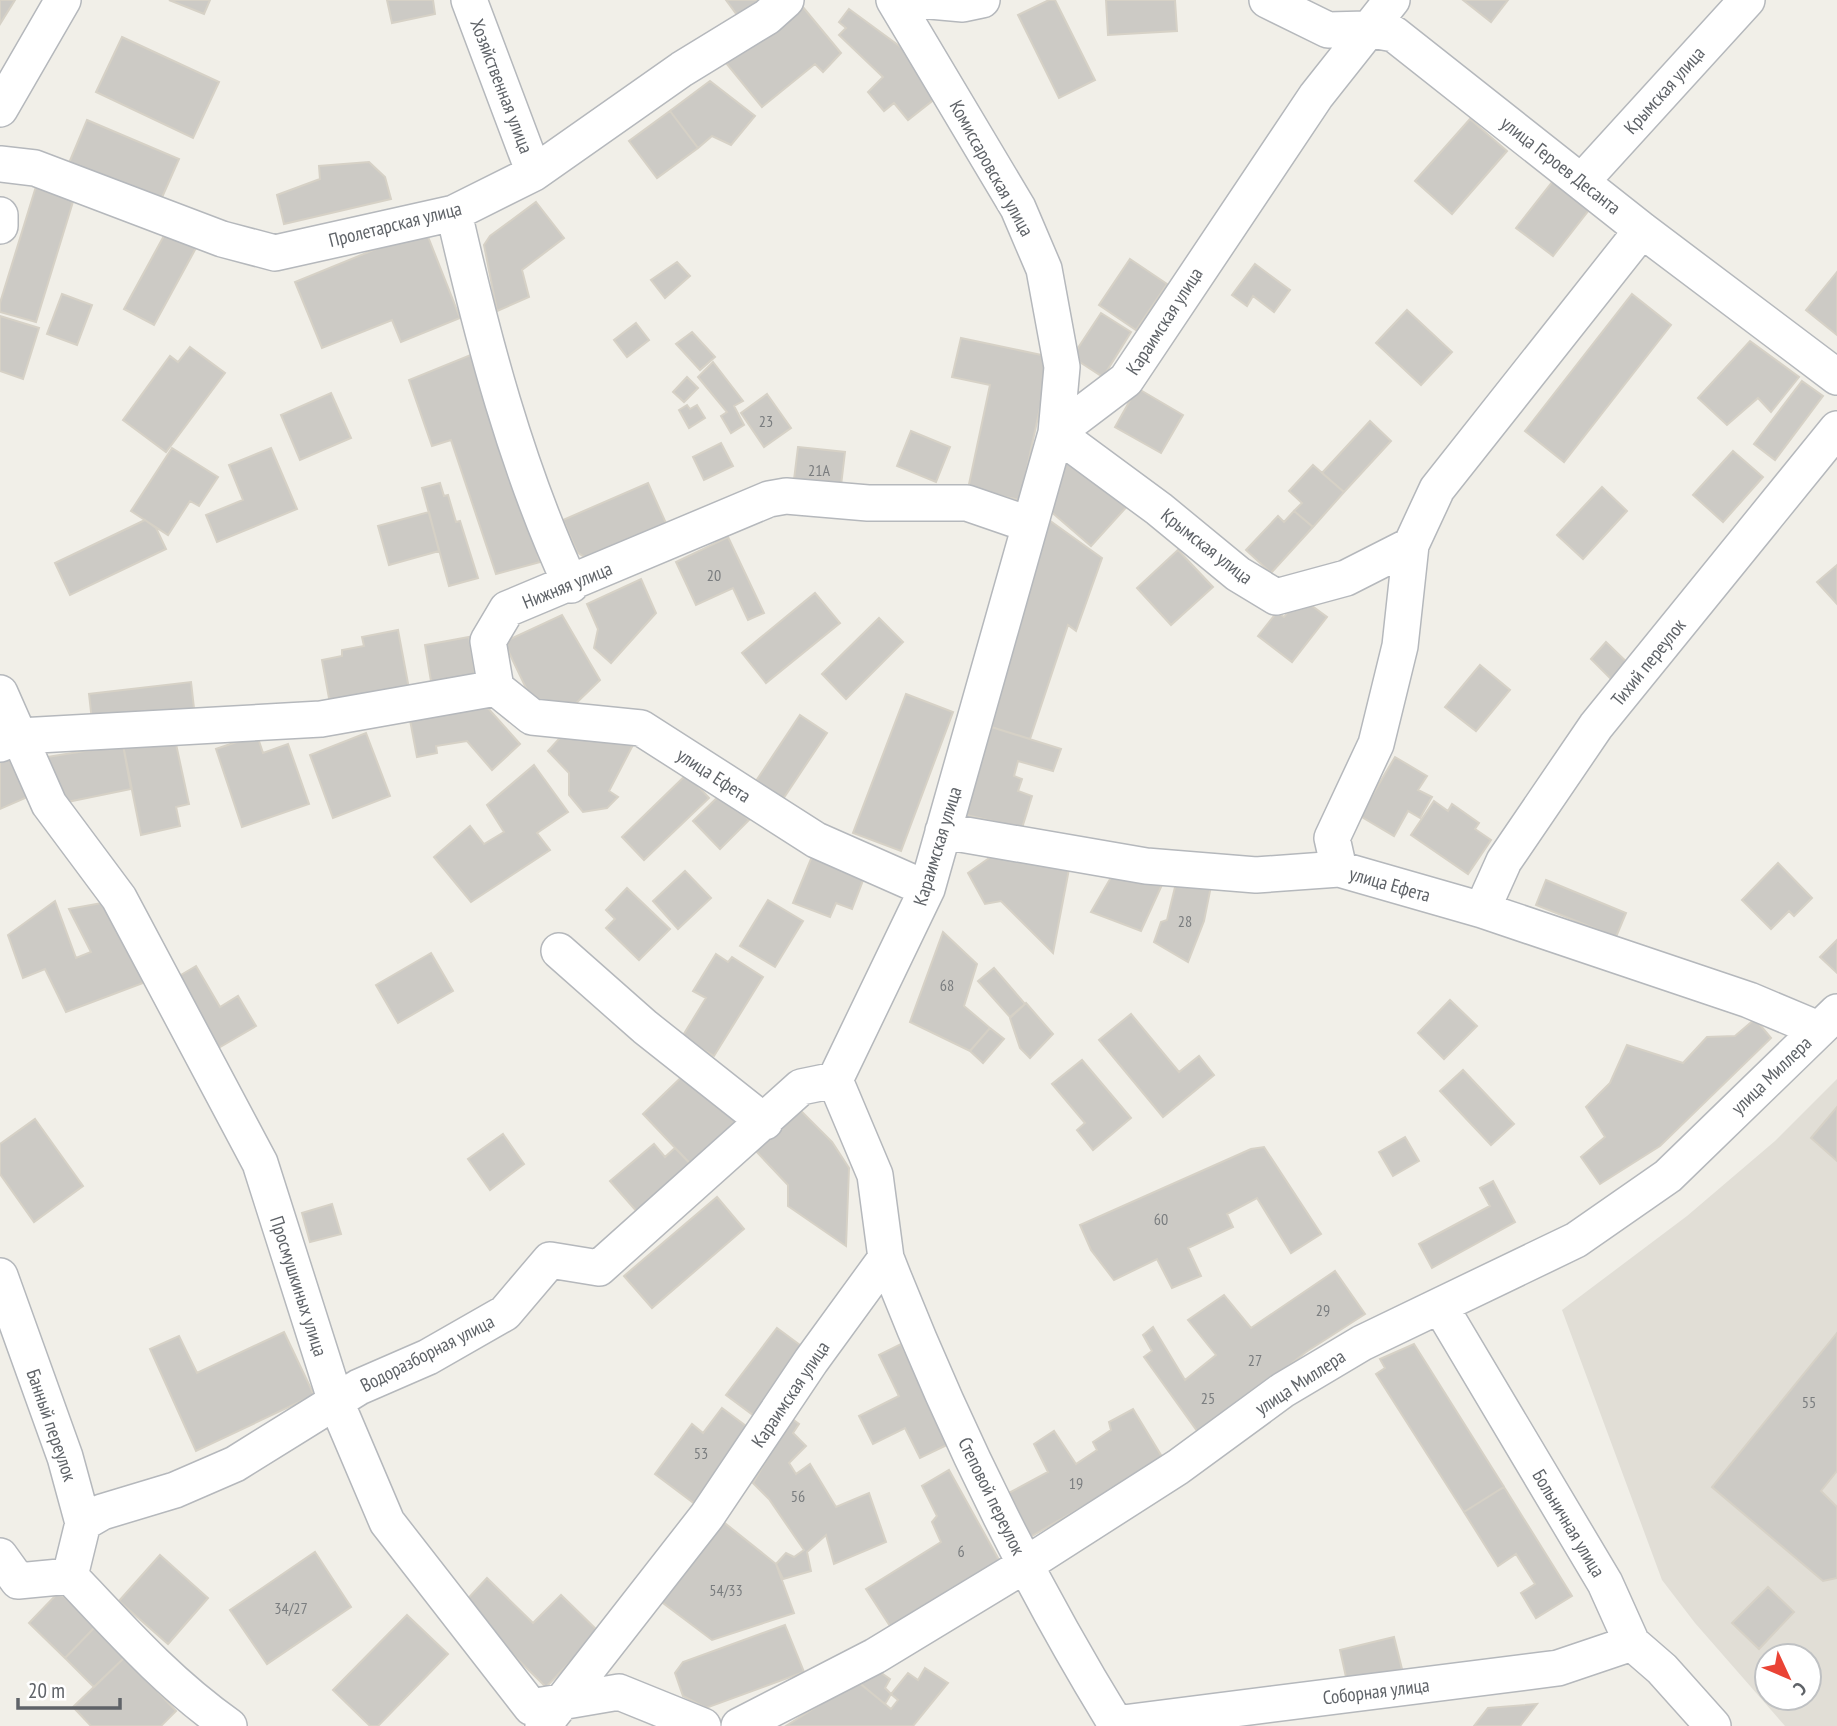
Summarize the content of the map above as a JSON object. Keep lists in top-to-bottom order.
{
  "streets": {
    "street": [
      "Хозяйственная улица",
      "Крымская улица",
      "улица Героев Десанта",
      "Комиссаровская улица",
      "Пролетарская улица",
      "Караимская улица",
      "Нижняя улица",
      "Тихий переулок",
      "улица Ефета",
      "улица Миллера",
      "Просмушкиных улица",
      "Водоразборная улица",
      "Банный переулок",
      "Степовой переулок",
      "Больничная улица",
      "Соборная улица"
    ]
  },
  "crossings": [
    ["Хозяйственная улица", "Пролетарская улица"],
    ["Крымская улица", "улица Героев Десанта"],
    ["Крымская улица", "Комиссаровская улица"],
    ["Крымская улица", "Караимская улица"],
    ["улица Героев Десанта", "Караимская улица"],
    ["Комиссаровская улица", "Караимская улица"],
    ["Караимская улица", "Нижняя улица"],
    ["Караимская улица", "улица Ефета"],
    ["Караимская улица", "Просмушкиных улица"],
    ["Караимская улица", "Водоразборная улица"],
    ["Караимская улица", "Степовой переулок"],
    ["Нижняя улица", "улица Ефета"],
    ["Тихий переулок", "улица Ефета"],
    ["улица Ефета", "улица Миллера"],
    ["улица Миллера", "Степовой переулок"],
    ["улица Миллера", "Больничная улица"],
    ["Просмушкиных улица", "Водоразборная улица"],
    ["Водоразборная улица", "Банный переулок"],
    ["Степовой переулок", "Соборная улица"],
    ["Больничная улица", "Соборная улица"]
  ],
  "house_numbers": [
    "23",
    "21А",
    "20",
    "28",
    "68",
    "60",
    "29",
    "27",
    "25",
    "55",
    "53",
    "19",
    "56",
    "6",
    "54/33",
    "34/27"
  ],
  "scale_bar": "20 m",
  "north": "bottom right"
}
